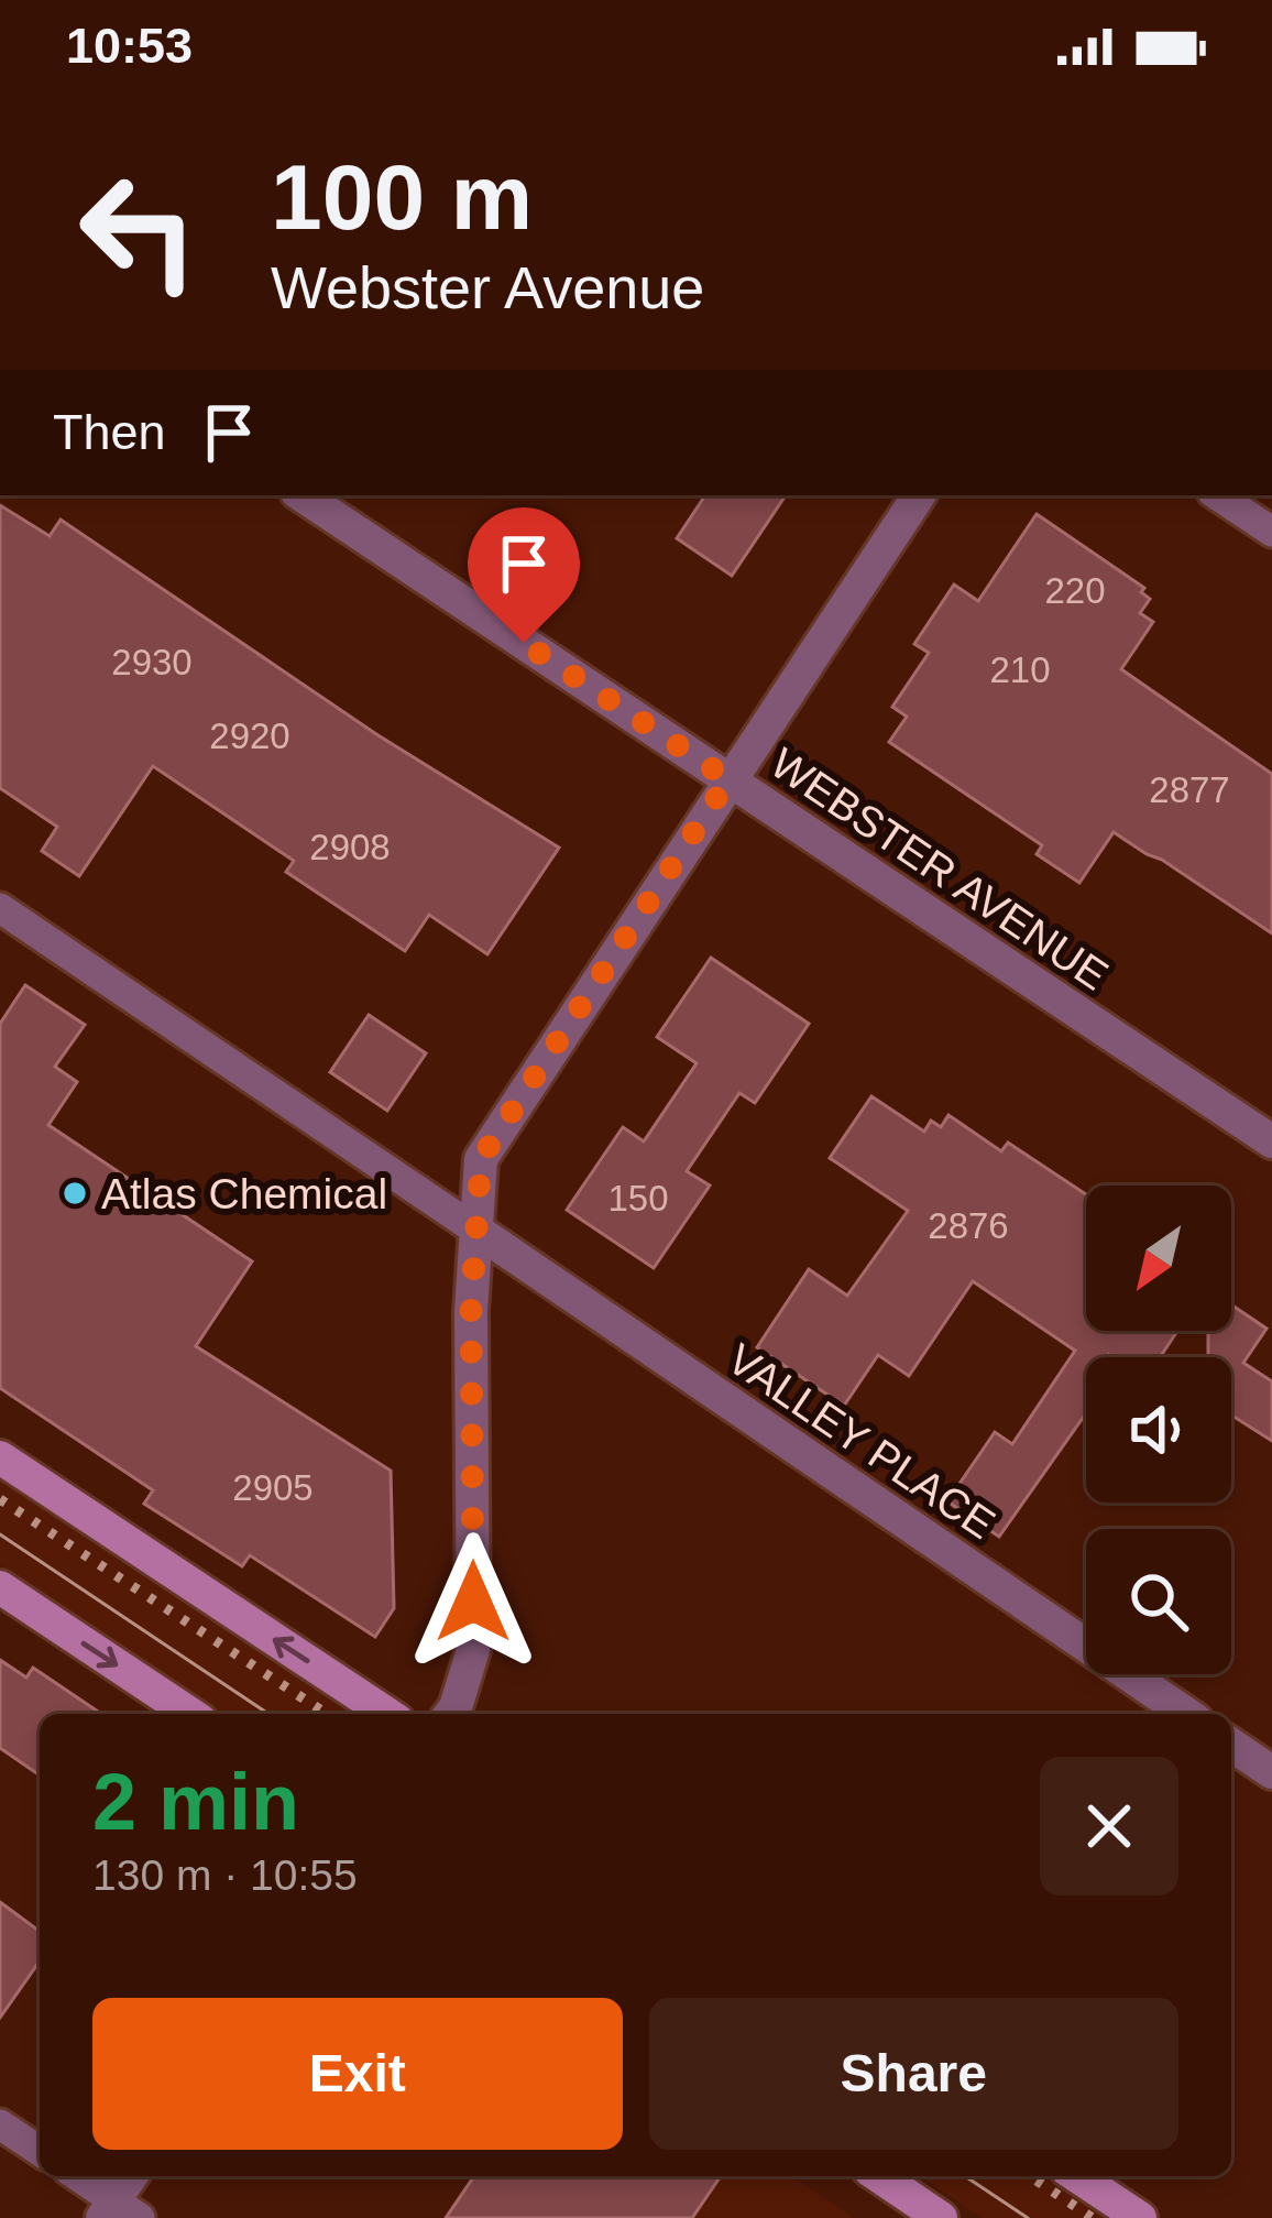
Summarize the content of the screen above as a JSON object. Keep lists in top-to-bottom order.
{
  "streets": {
    "street": ["WEBSTER AVENUE", "VALLEY PLACE"]
  },
  "places": ["Atlas Chemical"],
  "house_numbers": [
    "220",
    "2930",
    "210",
    "2920",
    "2877",
    "2908",
    "150",
    "2876",
    "2905"
  ],
  "north": "bottom left",
  "page": {
    "status": "10:53",
    "turn": ["100 m", "Webster Avenue"],
    "then": "Then",
    "heading": ["2 min", "130 m · 10:55"],
    "buttons": ["Exit", "Share"]
  }
}
